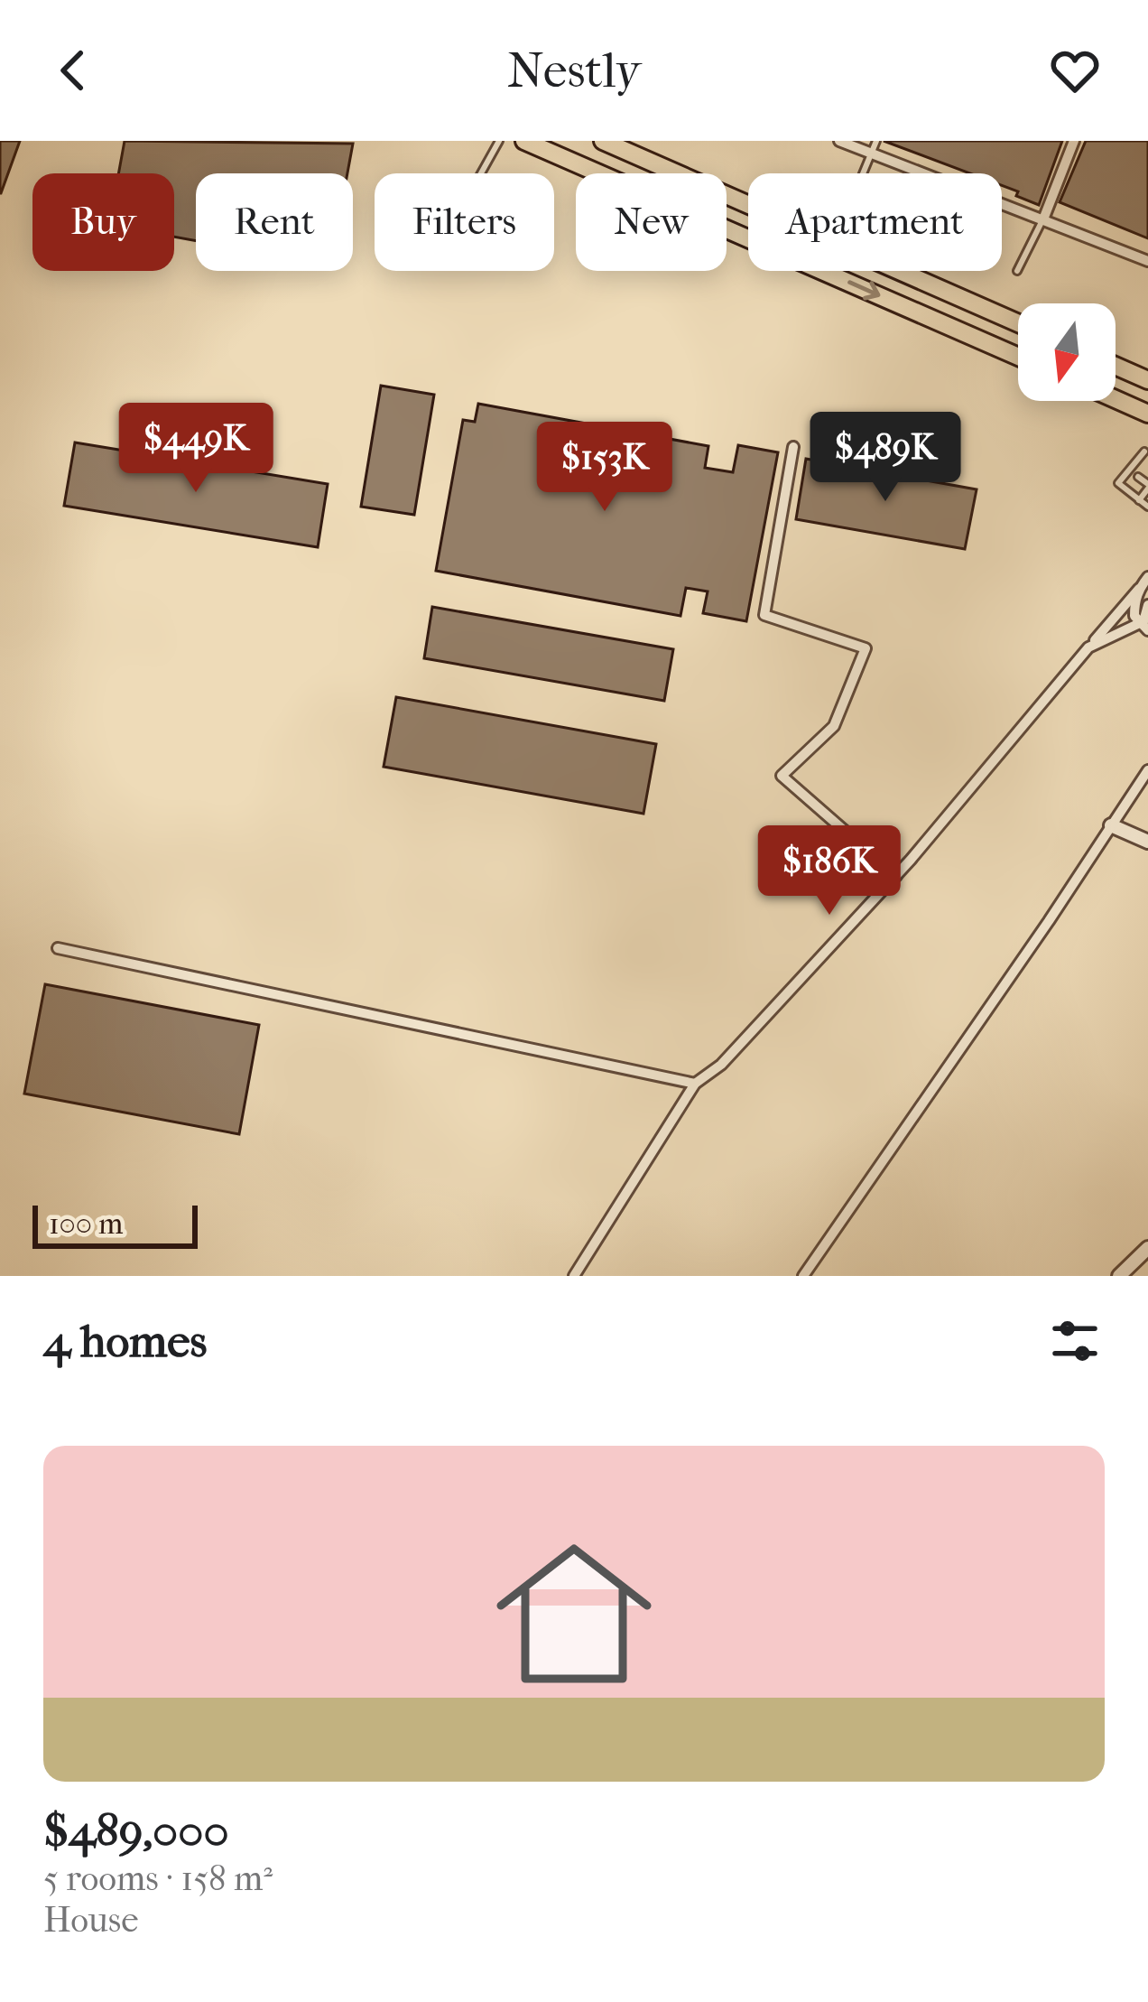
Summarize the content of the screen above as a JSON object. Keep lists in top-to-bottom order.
{
  "scale_bar": "100 m",
  "north": "bottom",
  "page": {
    "header": "Nestly",
    "chip": [
      "Buy",
      "Rent",
      "Filters",
      "New",
      "Apartment"
    ],
    "price": [
      "$449K",
      "$489K",
      "$153K",
      "$186K"
    ],
    "scale": "100 m",
    "heading": "4 homes",
    "list": [
      {
        "name": "$489,000",
        "note": "5 rooms · 158 m² · House"
      }
    ]
  }
}
